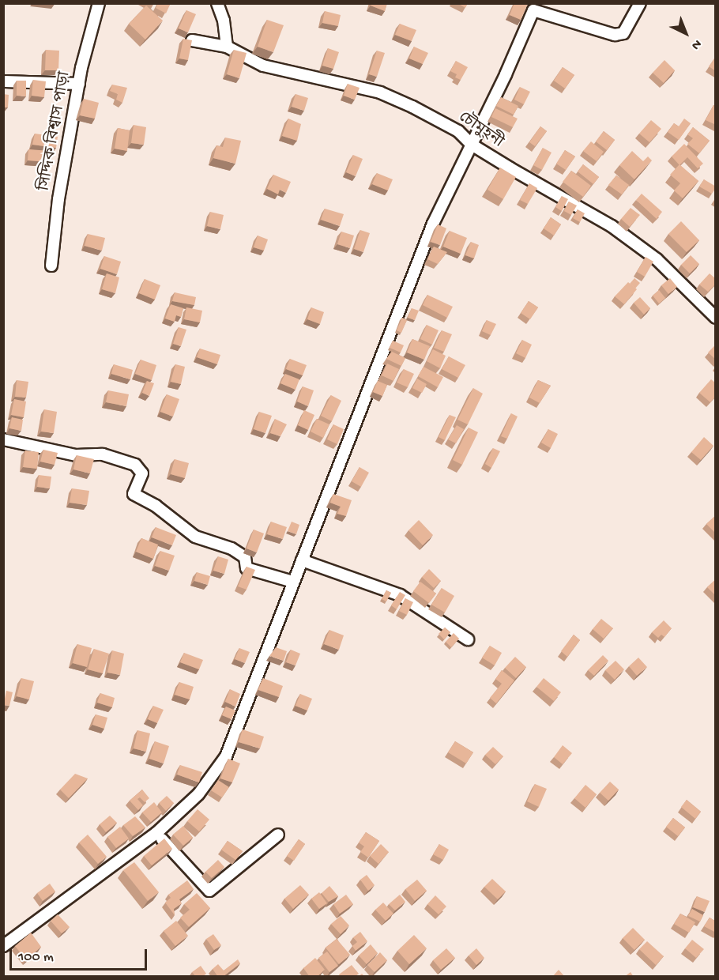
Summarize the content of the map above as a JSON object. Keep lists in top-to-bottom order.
{
  "streets": {
    "street": ["চৌমুহনী", "সিদ্দিক বিশ্বাস পাড়া"]
  },
  "scale_bar": "100 m",
  "north": "bottom right"
}
